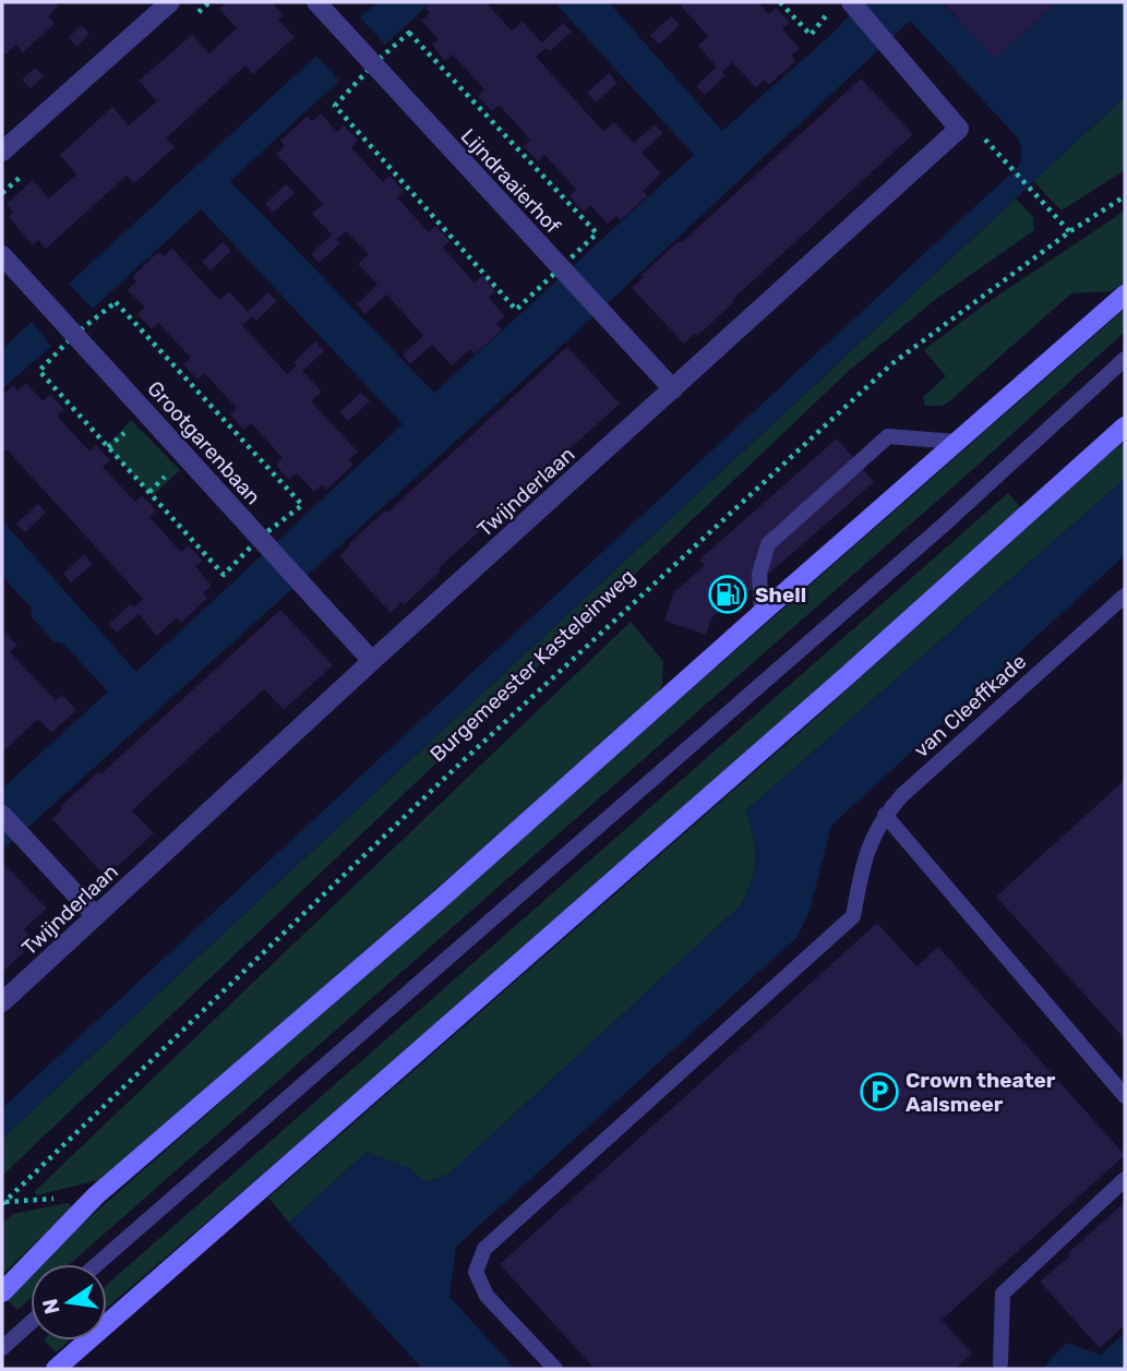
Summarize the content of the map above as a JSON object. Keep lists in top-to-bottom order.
{
  "streets": {
    "street": ["Lijndraaierhof", "Grootgarenbaan", "Twijnderlaan"],
    "lane": ["van Cleeffkade"],
    "path": ["Burgemeester Kasteleinweg"]
  },
  "crossings": [
    ["Lijndraaierhof", "Twijnderlaan"],
    ["Grootgarenbaan", "Twijnderlaan"]
  ],
  "places": {
    "fuel station": ["Shell"],
    "parking": ["Crown theater Aalsmeer"]
  },
  "north": "left"
}
